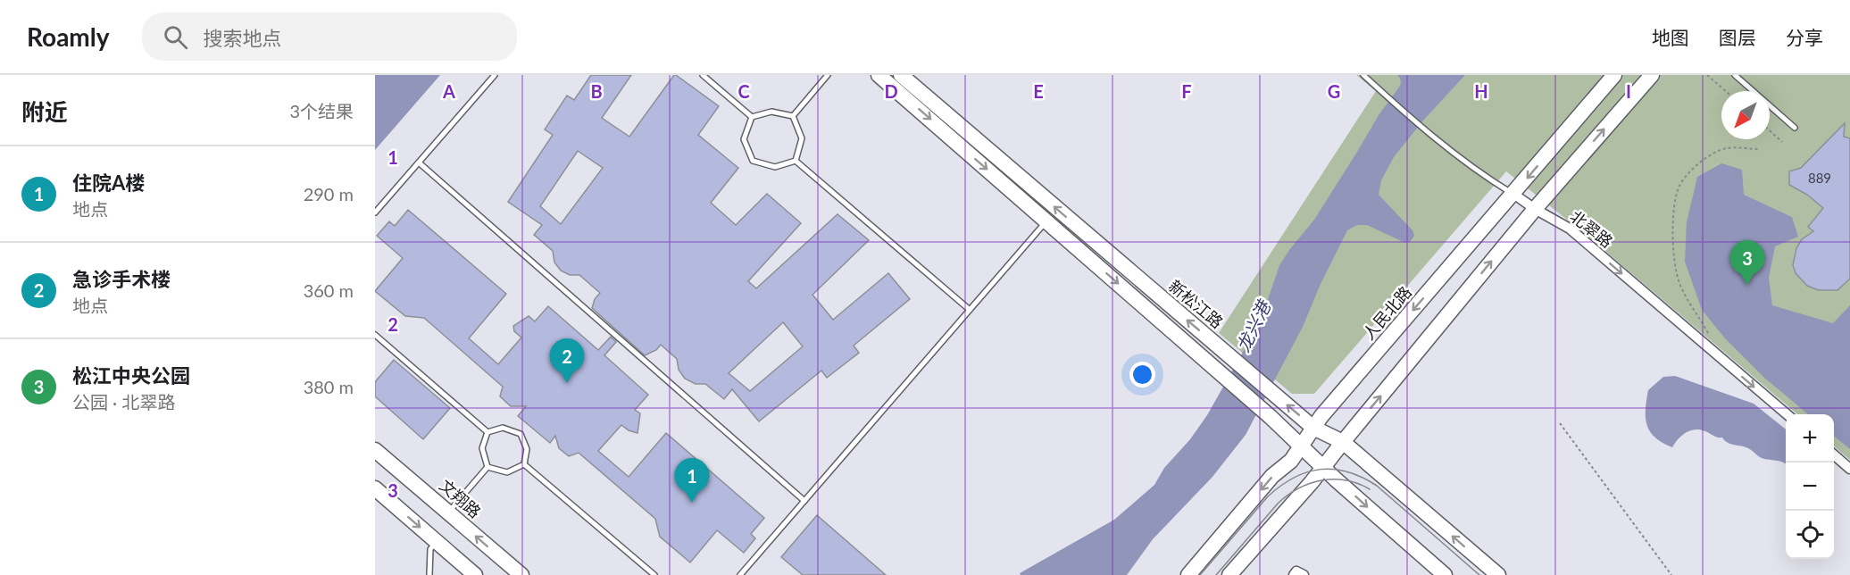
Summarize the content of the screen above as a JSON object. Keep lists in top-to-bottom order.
{
  "streets": {
    "main road": ["新松江路", "人民北路", "文翔路"],
    "street": ["北翠路"]
  },
  "crossings": [
    ["北翠路", "人民北路"],
    ["新松江路", "人民北路"]
  ],
  "one_way": ["北翠路"],
  "water": ["龙兴港"],
  "house_numbers": ["889"],
  "north": "bottom left",
  "page": {
    "header": "Roamly",
    "search": "搜索地点",
    "nav": ["地图", "图层", "分享"],
    "heading": ["附近", "3个结果"],
    "list": [
      {
        "mark": "1",
        "name": "住院A楼",
        "note": "地点",
        "value": "290 m"
      },
      {
        "mark": "2",
        "name": "急诊手术楼",
        "note": "地点",
        "value": "360 m"
      },
      {
        "mark": "3",
        "name": "松江中央公园",
        "note": "公园 · 北翠路",
        "value": "380 m"
      }
    ],
    "pins": ["3", "2", "1"],
    "map_buttons": ["+", "−"]
  },
  "grid": {
    "columns": [
      "A",
      "B",
      "C",
      "D",
      "E",
      "F",
      "G",
      "H",
      "I"
    ],
    "rows": ["1", "2", "3"]
  }
}
